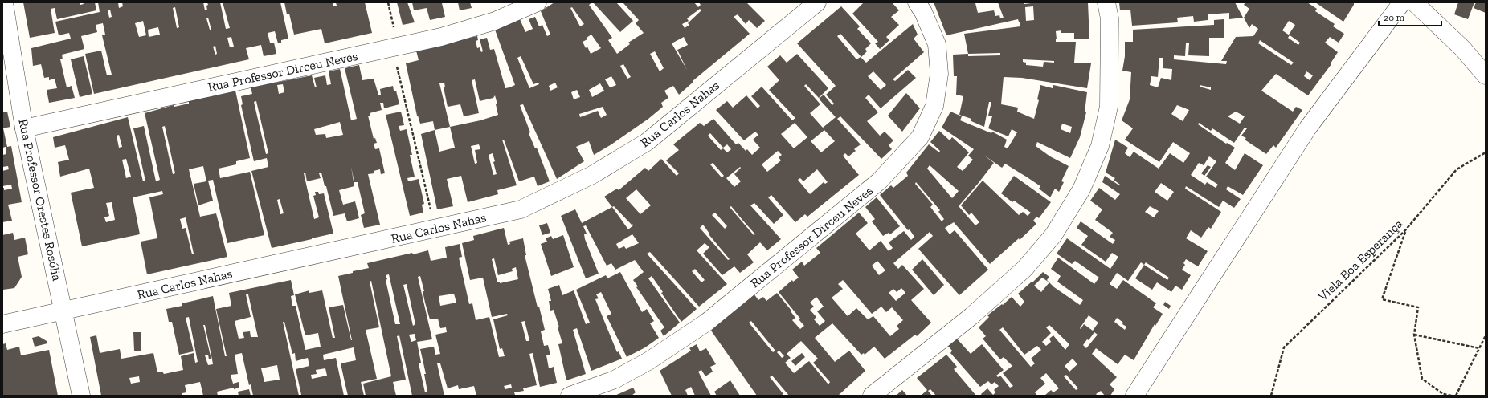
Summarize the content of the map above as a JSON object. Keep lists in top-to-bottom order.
{
  "streets": {
    "street": ["Rua Professor Dirceu Neves", "Rua Carlos Nahas", "Rua Professor Orestes Rosólia"],
    "path": ["Viela Boa Esperança"]
  },
  "crossings": [
    ["Rua Professor Dirceu Neves", "Rua Professor Orestes Rosólia"],
    ["Rua Carlos Nahas", "Rua Professor Orestes Rosólia"]
  ],
  "scale_bar": "20 m"
}
